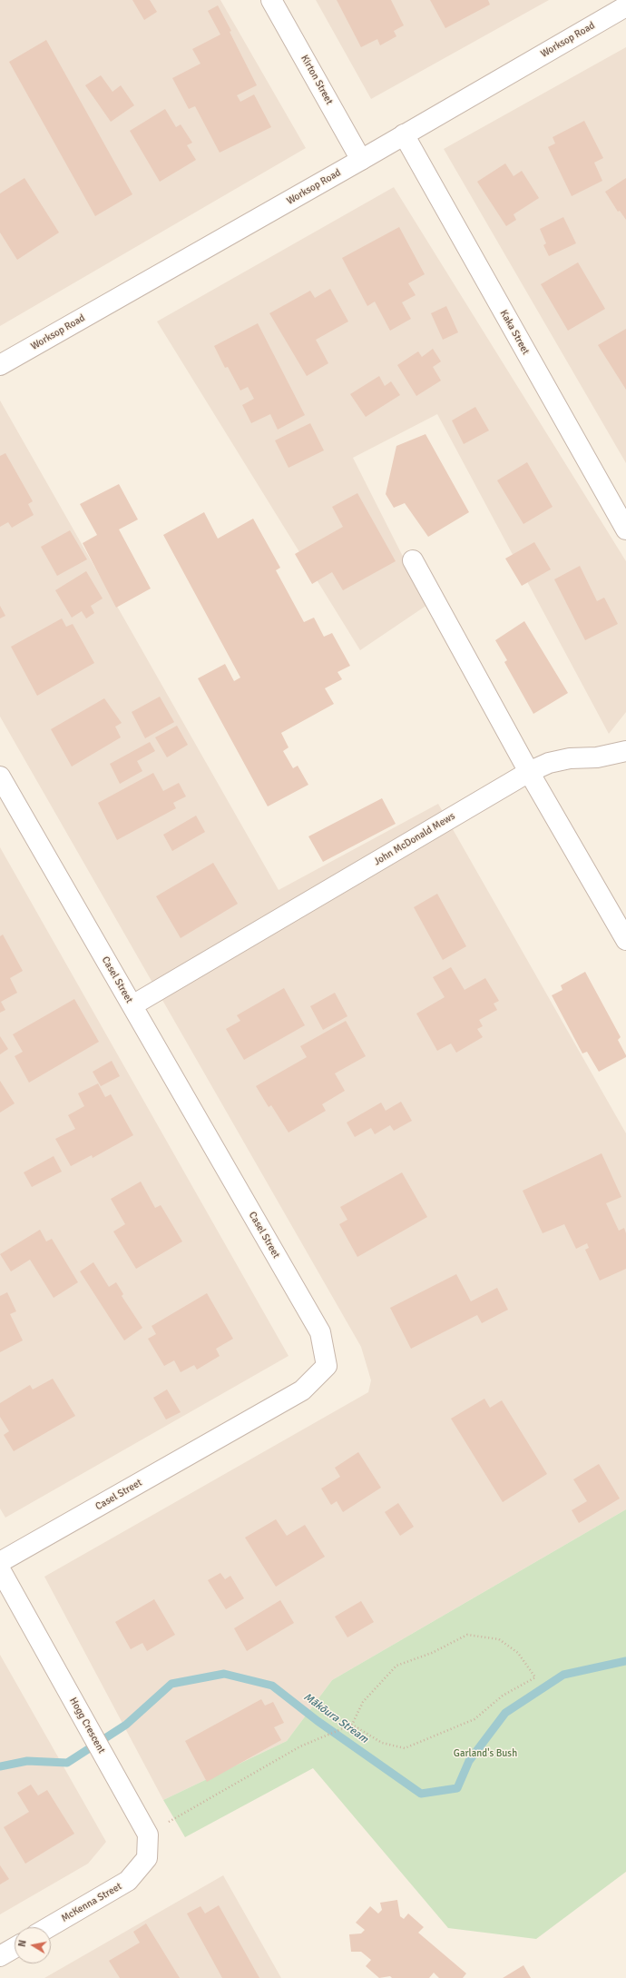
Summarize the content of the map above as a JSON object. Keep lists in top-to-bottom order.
{
  "streets": {
    "street": [
      "Worksop Road",
      "Kirton Street",
      "Kaka Street",
      "John McDonald Mews",
      "Casel Street",
      "Hogg Crescent",
      "McKenna Street"
    ]
  },
  "crossings": [
    ["Worksop Road", "Kirton Street"],
    ["Worksop Road", "Kaka Street"],
    ["John McDonald Mews", "Casel Street"],
    ["Hogg Crescent", "McKenna Street"]
  ],
  "water": ["Mākōura Stream"],
  "parks": ["Garland's Bush"],
  "north": "left"
}
